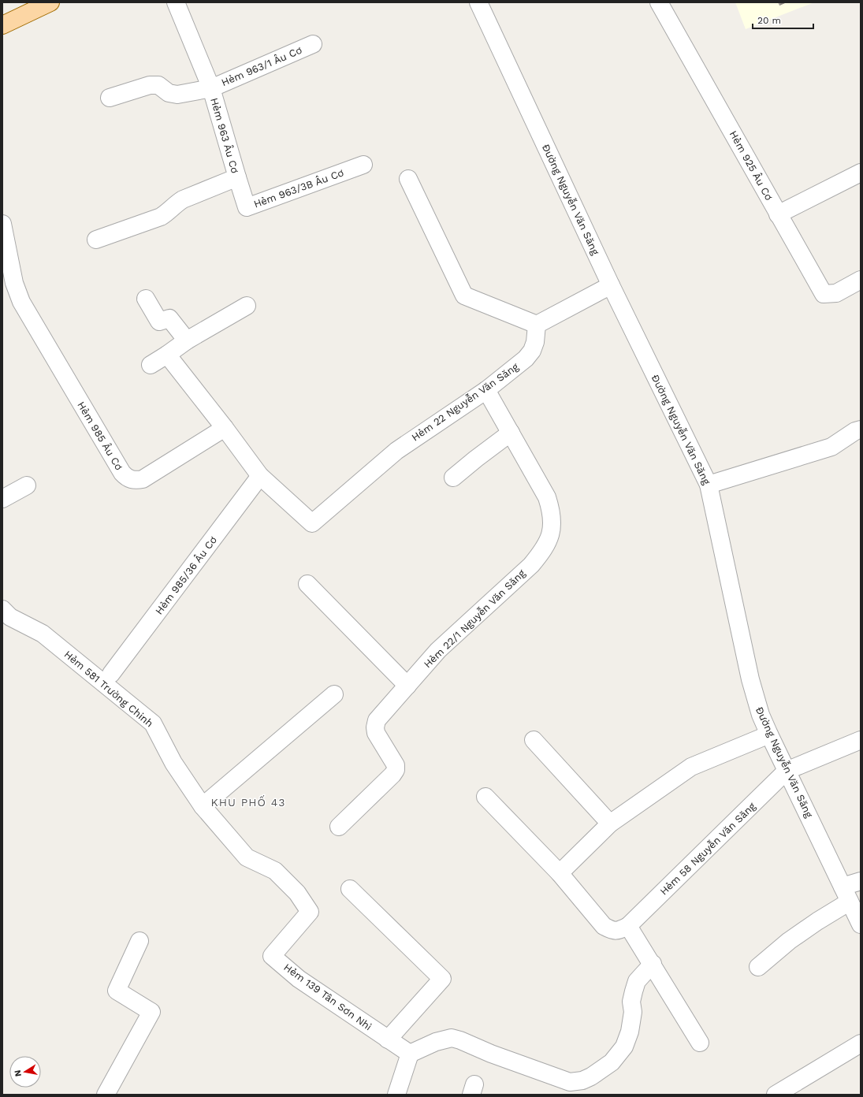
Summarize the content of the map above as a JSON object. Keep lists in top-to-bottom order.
{
  "streets": {
    "street": [
      "Hẻm 963/1 Âu Cơ",
      "Hẻm 963 Âu Cơ",
      "Hẻm 925 Âu Cơ",
      "Hẻm 963/3B Âu Cơ",
      "Đường Nguyễn Văn Săng",
      "Hẻm 22 Nguyễn Văn Săng",
      "Hẻm 985 Âu Cơ",
      "Hẻm 985/36 Âu Cơ",
      "Hẻm 22/1 Nguyễn Văn Săng",
      "Hẻm 581 Trường Chinh",
      "Hẻm 58 Nguyễn Văn Săng",
      "Hẻm 139 Tân Sơn Nhì"
    ]
  },
  "crossings": [
    ["Hẻm 963/1 Âu Cơ", "Hẻm 963 Âu Cơ"],
    ["Hẻm 963 Âu Cơ", "Hẻm 963/3B Âu Cơ"],
    ["Đường Nguyễn Văn Săng", "Hẻm 58 Nguyễn Văn Săng"],
    ["Hẻm 22 Nguyễn Văn Săng", "Hẻm 985/36 Âu Cơ"],
    ["Hẻm 22 Nguyễn Văn Săng", "Hẻm 22/1 Nguyễn Văn Săng"],
    ["Hẻm 581 Trường Chinh", "Hẻm 139 Tân Sơn Nhì"]
  ],
  "districts": ["KHU PHỐ 43"],
  "scale_bar": "20 m",
  "north": "left"
}
